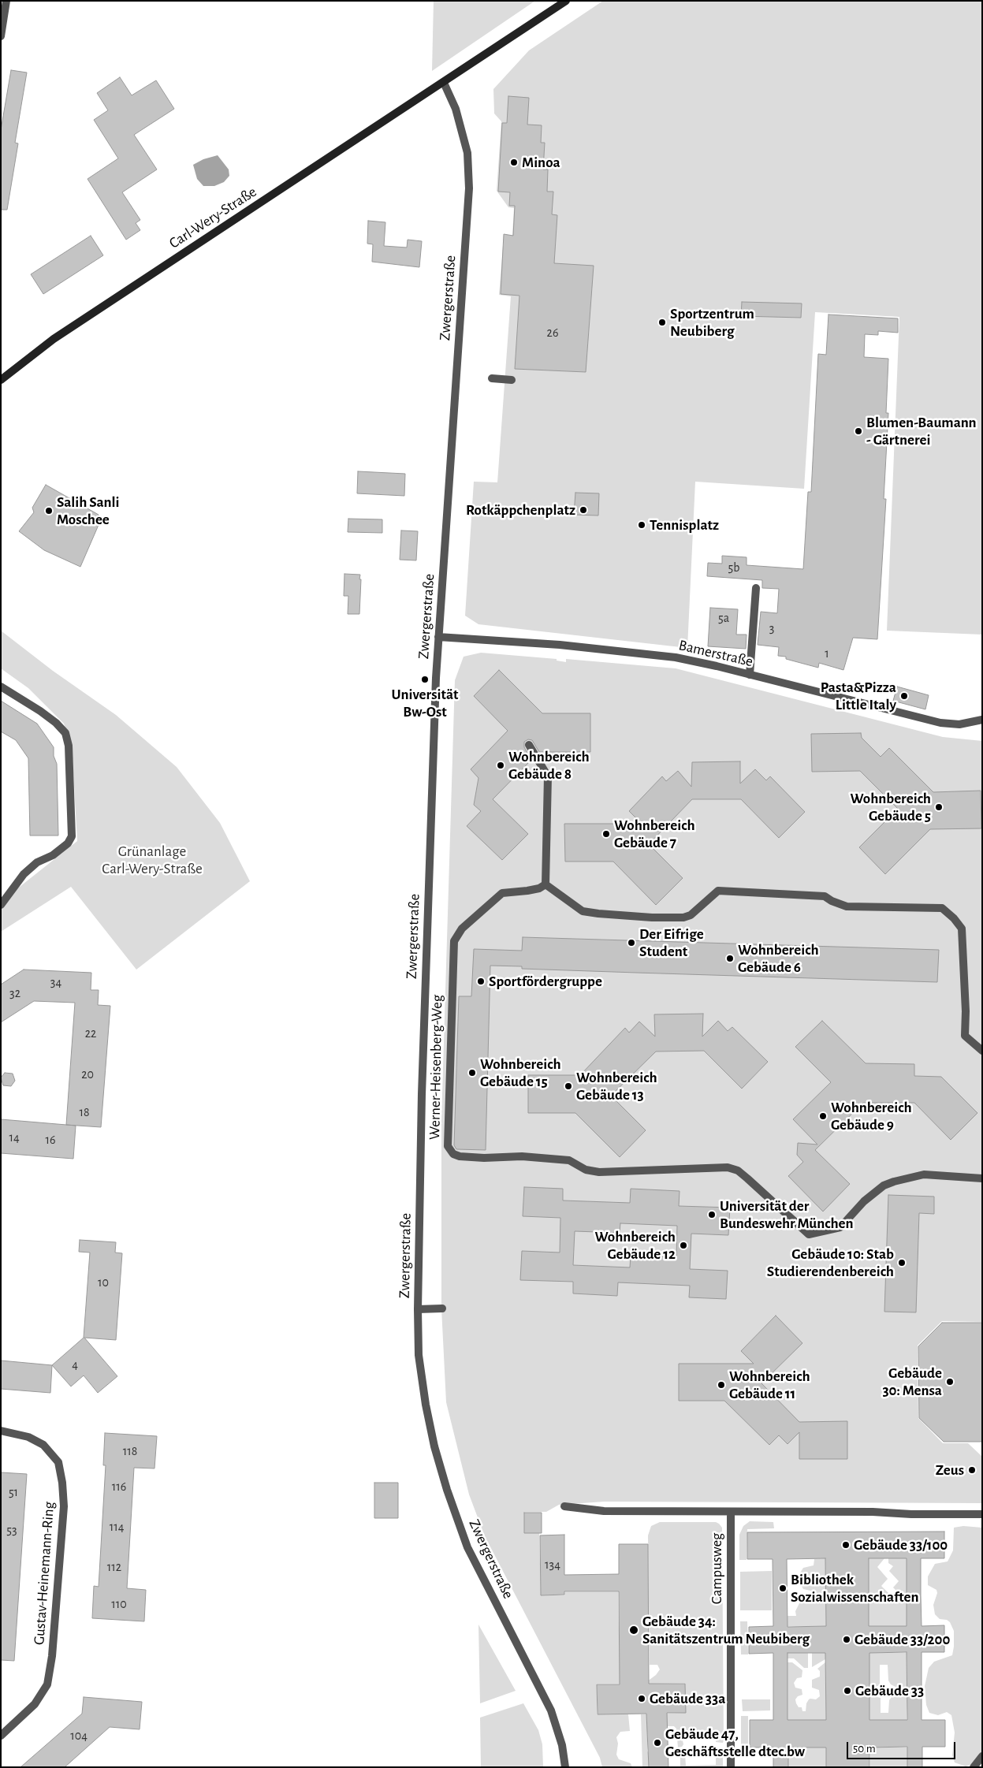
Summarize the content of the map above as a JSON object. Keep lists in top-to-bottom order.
{
  "streets": {
    "main road": ["Carl-Wery-Straße"],
    "street": [
      "Zwergerstraße",
      "Bamerstraße",
      "Werner-Heisenberg-Weg",
      "Campusweg",
      "Gustav-Heinemann-Ring"
    ]
  },
  "crossings": [
    ["Carl-Wery-Straße", "Zwergerstraße"],
    ["Zwergerstraße", "Bamerstraße"]
  ],
  "parks": ["Grünanlage Carl-Wery-Straße"],
  "places": [
    "Minoa",
    "Sportzentrum Neubiberg",
    "Blumen-Baumann - Gärtnerei",
    "Rotkäppchenplatz",
    "Salih Sanli Moschee",
    "Tennisplatz",
    "Universität Bw-Ost",
    "Pasta&Pizza Little Italy",
    "Wohnbereich Gebäude 8",
    "Wohnbereich Gebäude 5",
    "Wohnbereich Gebäude 7",
    "Der Eifrige Student",
    "Wohnbereich Gebäude 6",
    "Sportfördergruppe",
    "Wohnbereich Gebäude 15",
    "Wohnbereich Gebäude 13",
    "Wohnbereich Gebäude 9",
    "Universität der Bundeswehr München",
    "Wohnbereich Gebäude 12",
    "Gebäude 10: Stab Studierendenbereich",
    "Gebäude 30: Mensa",
    "Wohnbereich Gebäude 11",
    "Zeus",
    "Gebäude 33/100",
    "Bibliothek Sozialwissenschaften",
    "Gebäude 34: Sanitätszentrum Neubiberg",
    "Gebäude 33/200",
    "Gebäude 33",
    "Gebäude 33a",
    "Gebäude 47, Geschäftsstelle dtec.bw"
  ],
  "house_numbers": [
    "26",
    "5b",
    "5a",
    "3",
    "1",
    "34",
    "32",
    "22",
    "20",
    "18",
    "14",
    "16",
    "10",
    "4",
    "118",
    "116",
    "51",
    "114",
    "53",
    "134",
    "112",
    "110",
    "104"
  ],
  "scale_bar": "50 m"
}
